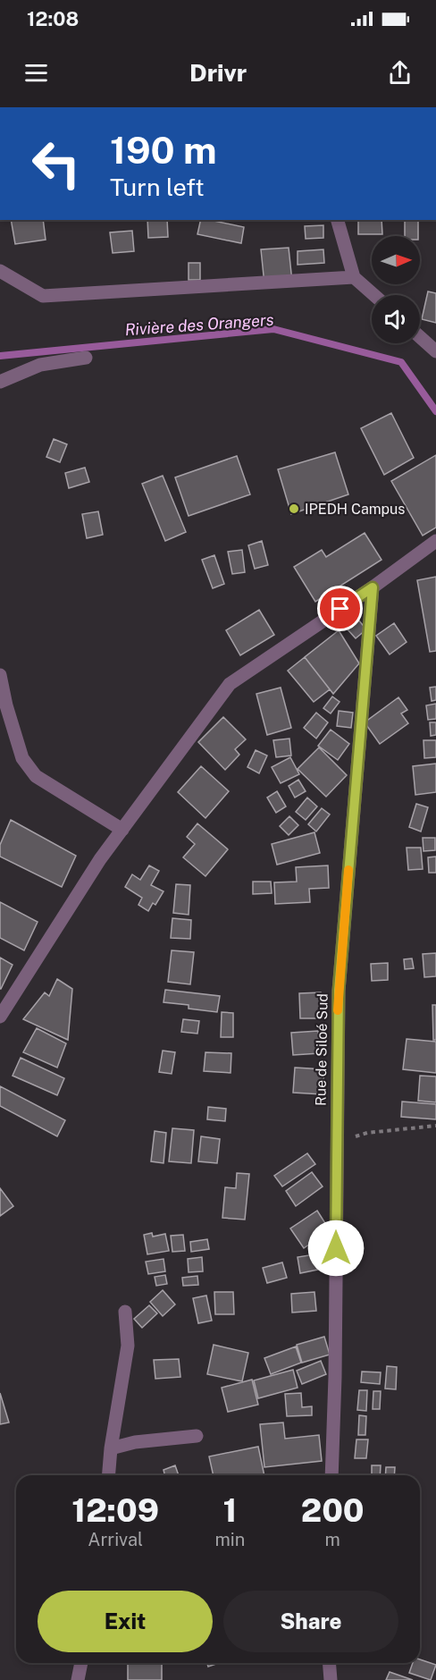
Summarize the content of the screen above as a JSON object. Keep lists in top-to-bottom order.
{
  "streets": {
    "street": ["Rue de Siloé Sud"]
  },
  "water": ["Rivière des Orangers"],
  "places": ["IPEDH Campus"],
  "north": "right",
  "page": {
    "status": "12:08",
    "header": "Drivr",
    "turn": ["190 m", "Turn left"],
    "eta": [
      "12:09",
      "Arrival",
      "1",
      "min",
      "200",
      "m"
    ],
    "buttons": ["Exit", "Share"]
  }
}
